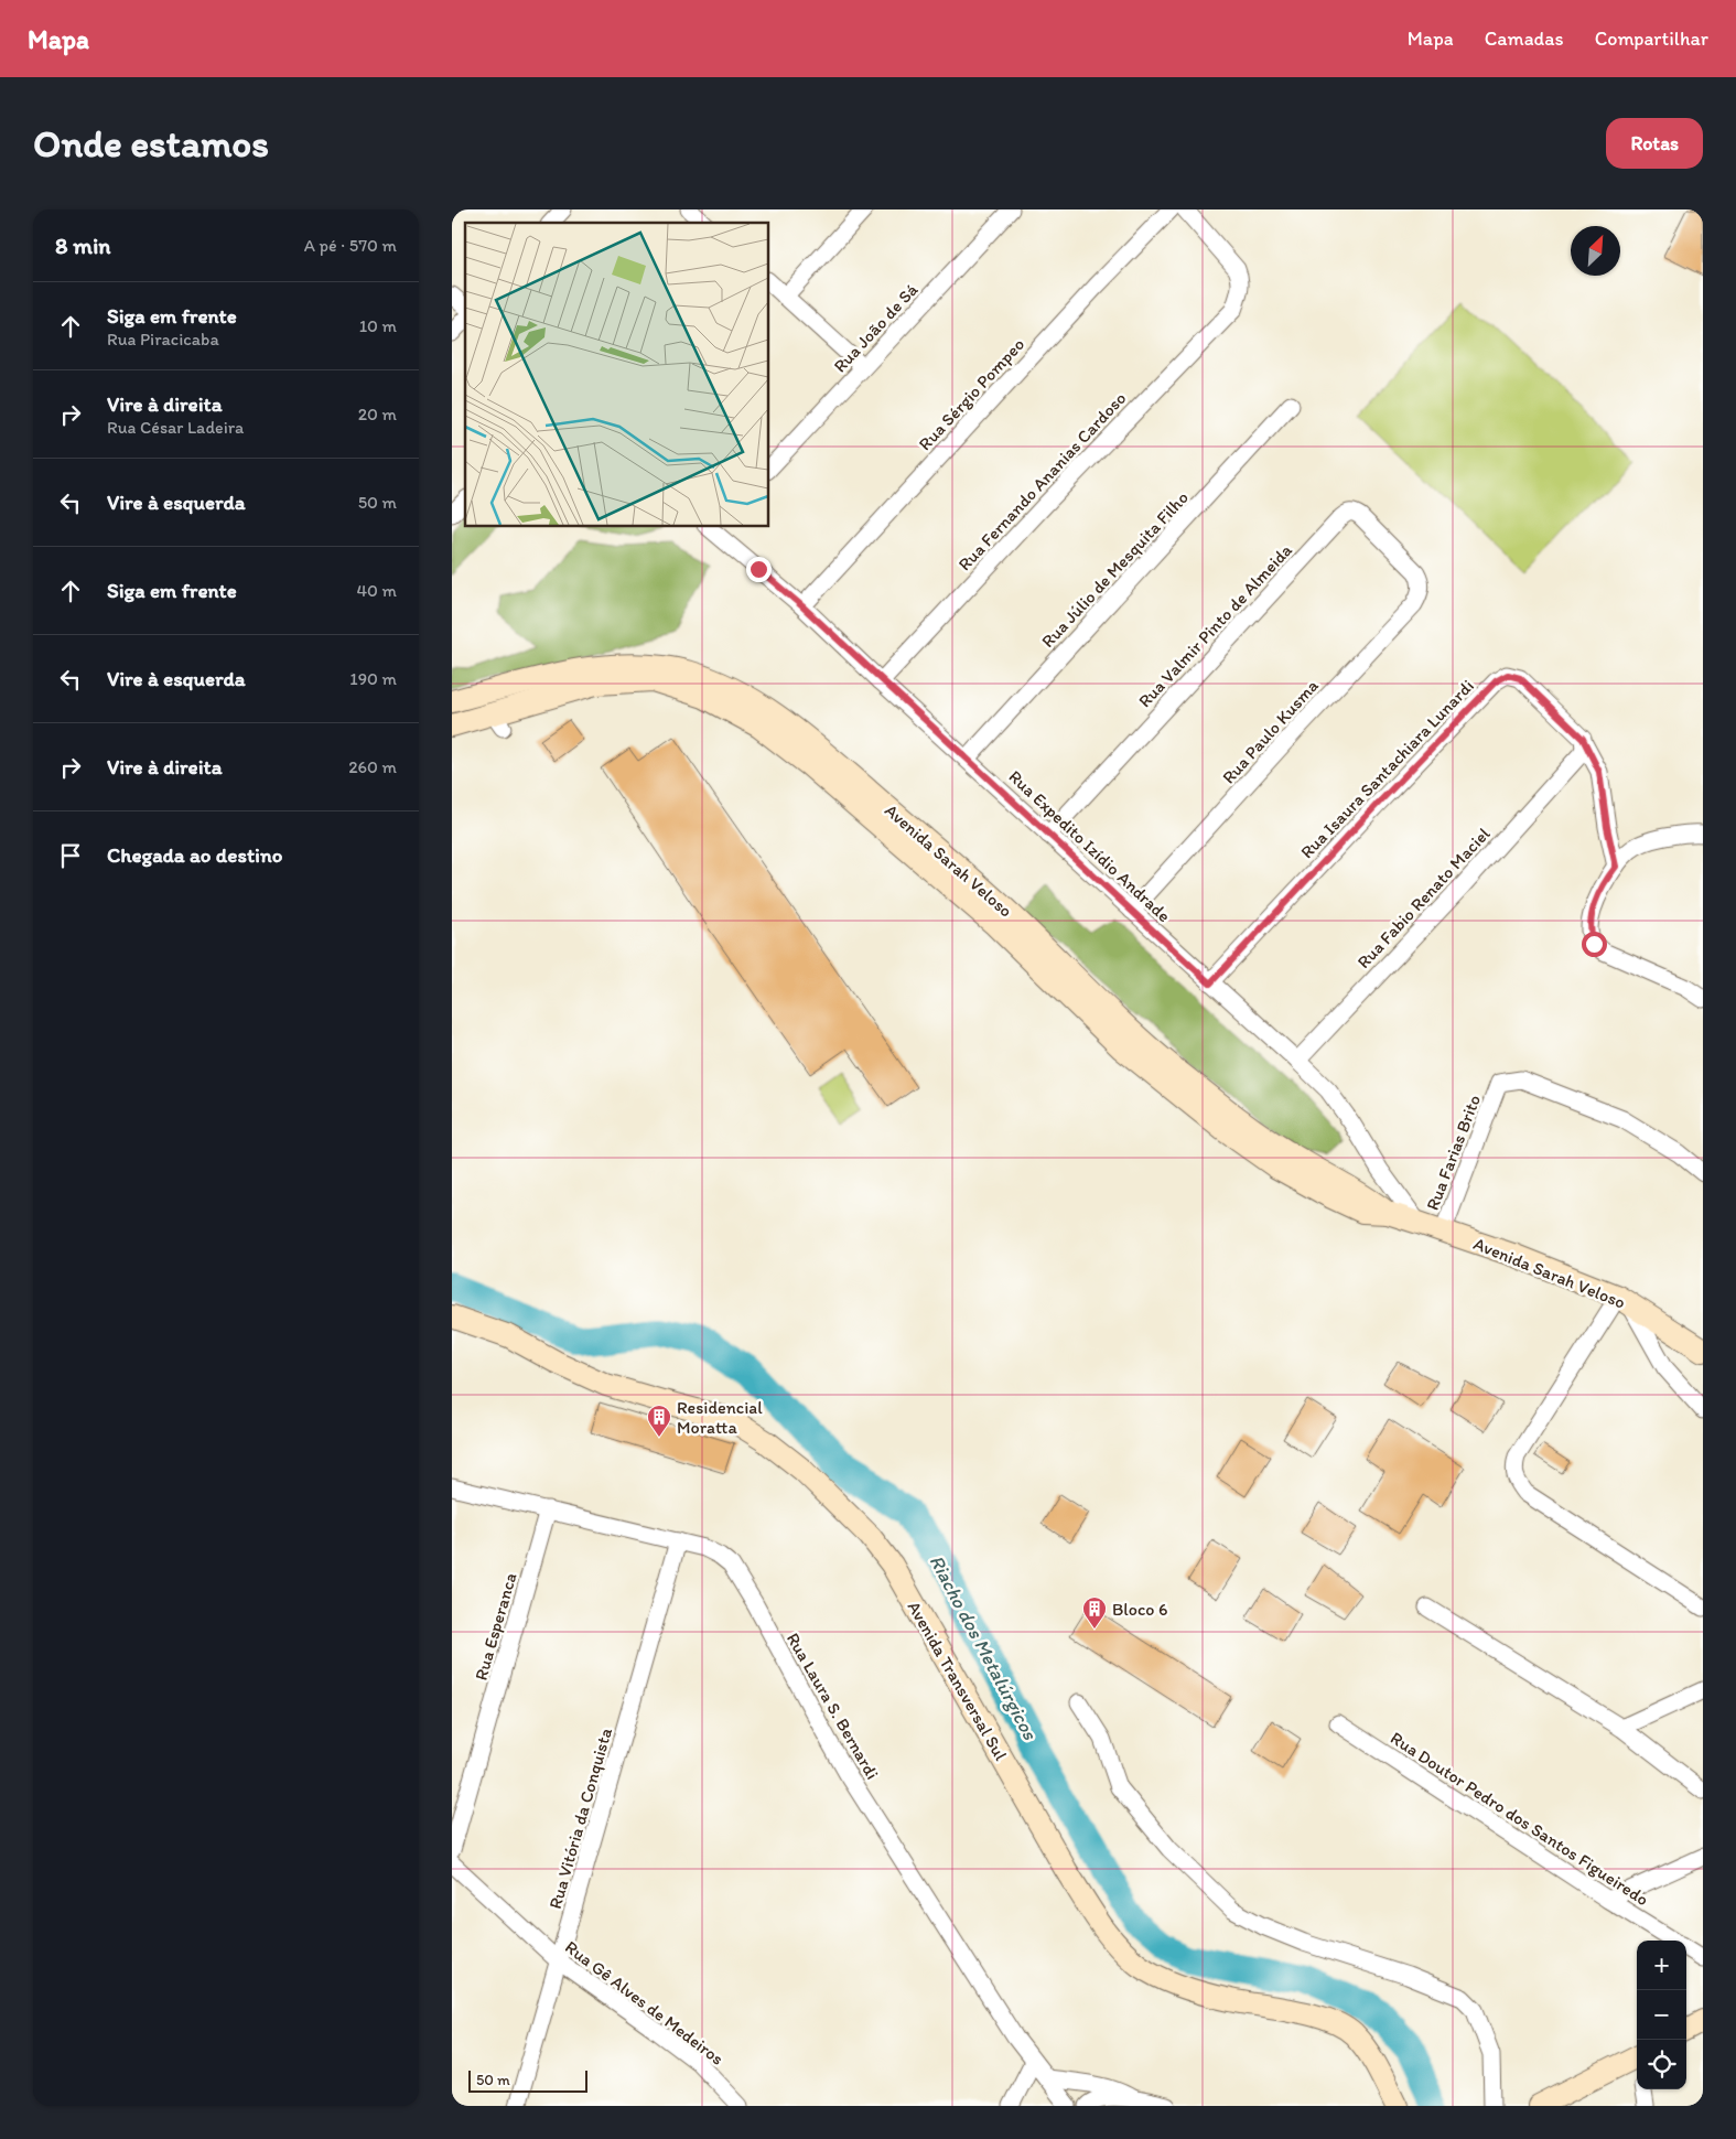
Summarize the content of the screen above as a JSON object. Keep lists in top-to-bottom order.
{
  "streets": {
    "main road": ["Avenida Sarah Veloso", "Avenida Transversal Sul"],
    "street": [
      "Rua João de Sá",
      "Rua Sérgio Pompeo",
      "Rua Fernando Ananias Cardoso",
      "Rua Júlio de Mesquita Filho",
      "Rua Valmir Pinto de Almeida",
      "Rua Paulo Kusma",
      "Rua Isaura Santachiara Lunardi",
      "Rua Expedito Izídio Andrade",
      "Rua Fabio Renato Maciel",
      "Rua Farias Brito",
      "Rua Esperanca",
      "Rua Laura S. Bernardi",
      "Rua Vitória da Conquista",
      "Rua Doutor Pedro dos Santos Figueiredo",
      "Rua Gê Alves de Medeiros"
    ]
  },
  "crossings": [
    ["Rua Sérgio Pompeo", "Rua Expedito Izídio Andrade"],
    ["Rua Fernando Ananias Cardoso", "Rua Expedito Izídio Andrade"],
    ["Rua Júlio de Mesquita Filho", "Rua Expedito Izídio Andrade"],
    ["Rua Valmir Pinto de Almeida", "Rua Paulo Kusma"],
    ["Rua Valmir Pinto de Almeida", "Rua Expedito Izídio Andrade"],
    ["Rua Paulo Kusma", "Rua Expedito Izídio Andrade"],
    ["Rua Isaura Santachiara Lunardi", "Rua Expedito Izídio Andrade"],
    ["Rua Isaura Santachiara Lunardi", "Rua Fabio Renato Maciel"],
    ["Rua Expedito Izídio Andrade", "Avenida Sarah Veloso"],
    ["Rua Expedito Izídio Andrade", "Rua Fabio Renato Maciel"],
    ["Avenida Sarah Veloso", "Rua Farias Brito"],
    ["Rua Esperanca", "Rua Laura S. Bernardi"],
    ["Rua Laura S. Bernardi", "Rua Vitória da Conquista"],
    ["Rua Vitória da Conquista", "Rua Gê Alves de Medeiros"]
  ],
  "water": ["Riacho dos Metalúrgicos"],
  "places": {
    "building": ["Residencial Moratta", "Bloco 6"]
  },
  "scale_bar": "50 m",
  "north": "top right",
  "page": {
    "header": "Mapa",
    "nav": ["Mapa", "Camadas", "Compartilhar"],
    "buttons": "Rotas",
    "title": "Onde estamos",
    "heading": ["8 min", "A pé · 570 m"],
    "list": [
      ["Siga em frente", "Rua Piracicaba", "10 m"],
      ["Vire à direita", "Rua César Ladeira", "20 m"],
      ["Vire à esquerda", "50 m"],
      ["Siga em frente", "40 m"],
      ["Vire à esquerda", "190 m"],
      ["Vire à direita", "260 m"],
      "Chegada ao destino"
    ],
    "map_buttons": ["+", "−"],
    "scale": "50 m"
  }
}
